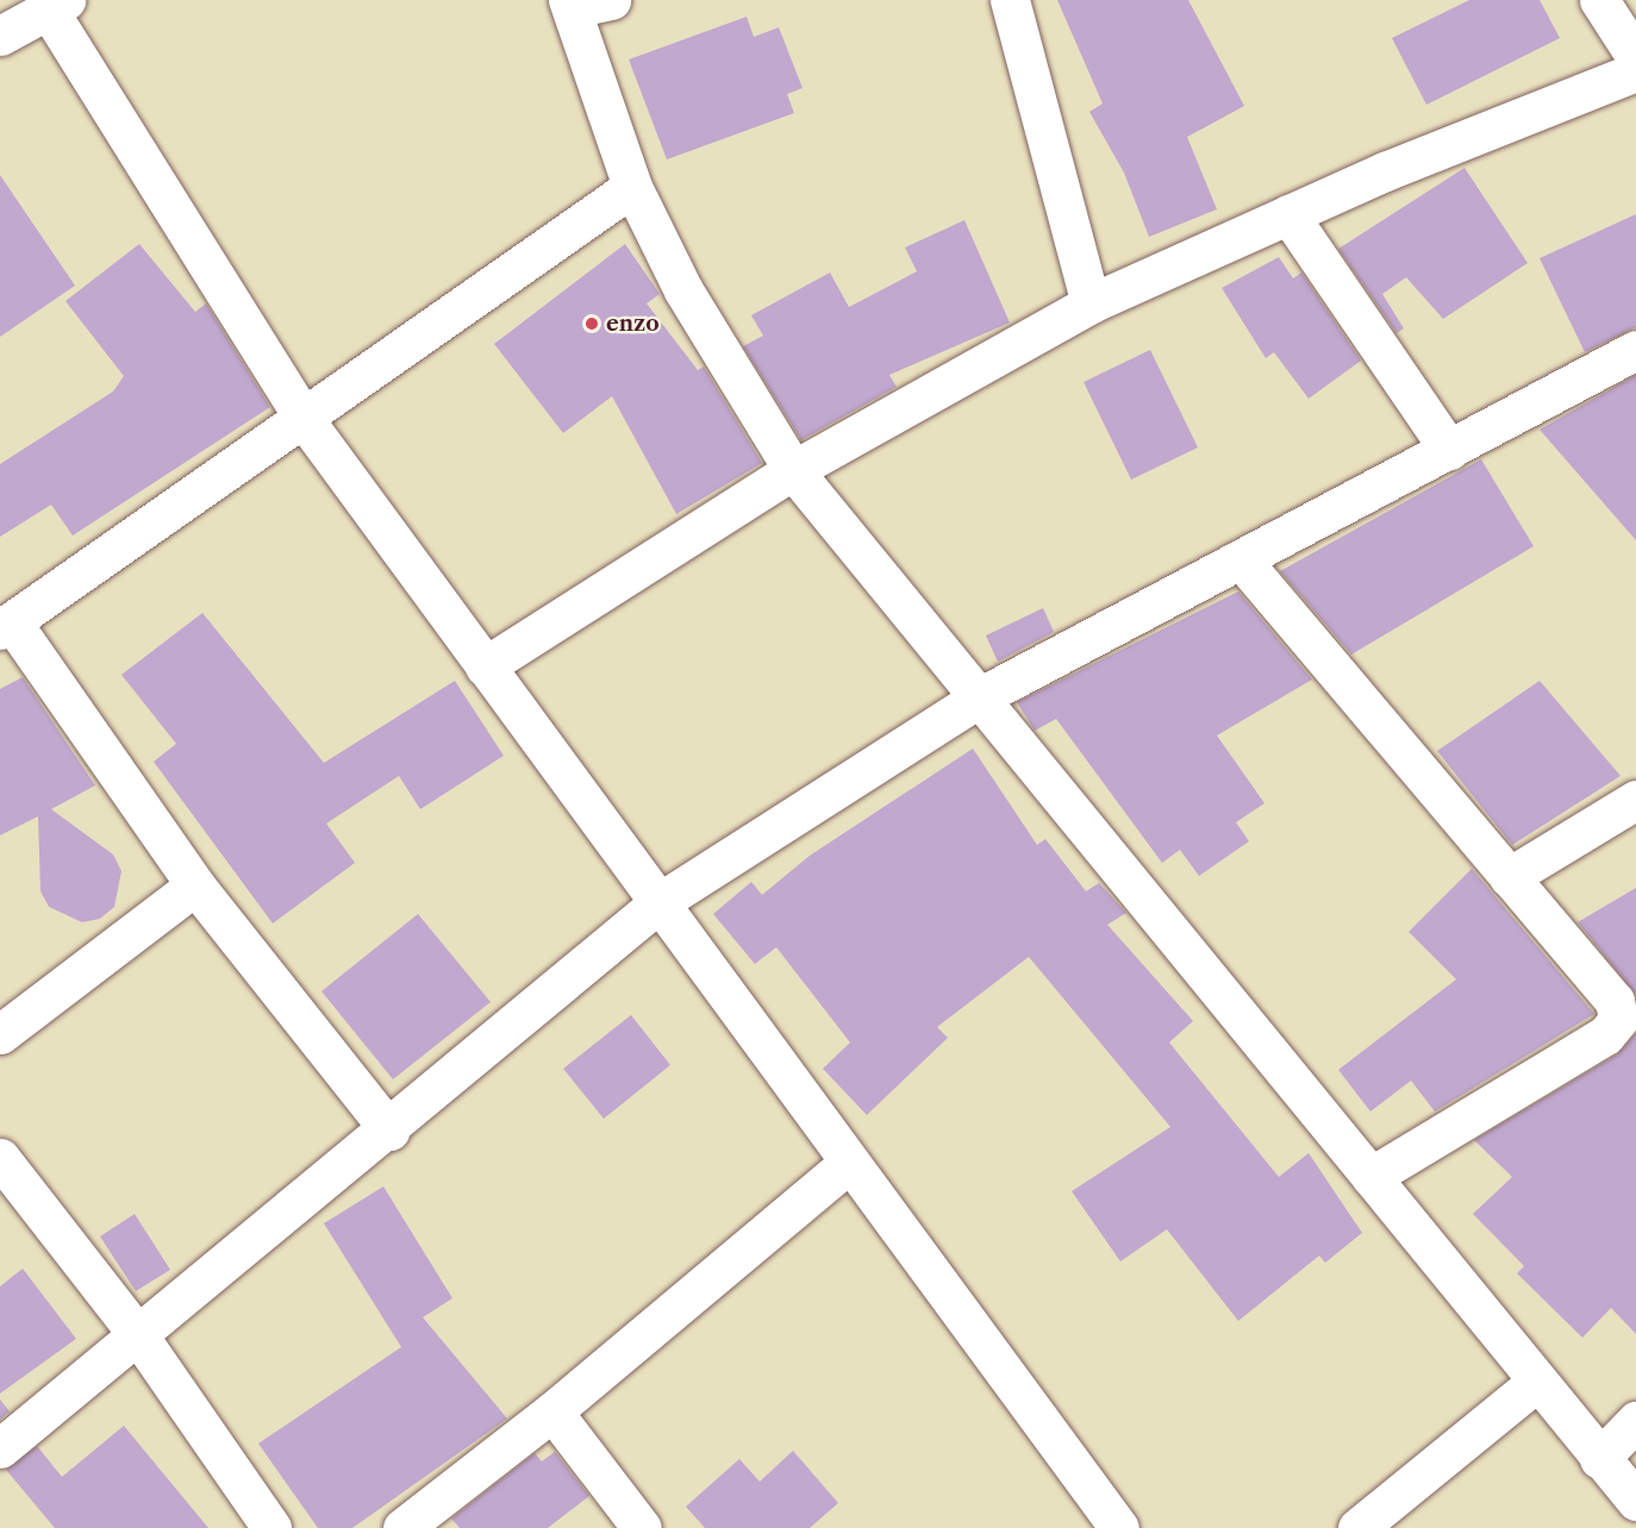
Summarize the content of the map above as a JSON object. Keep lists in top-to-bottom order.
{
  "places": ["enzo"]
}
